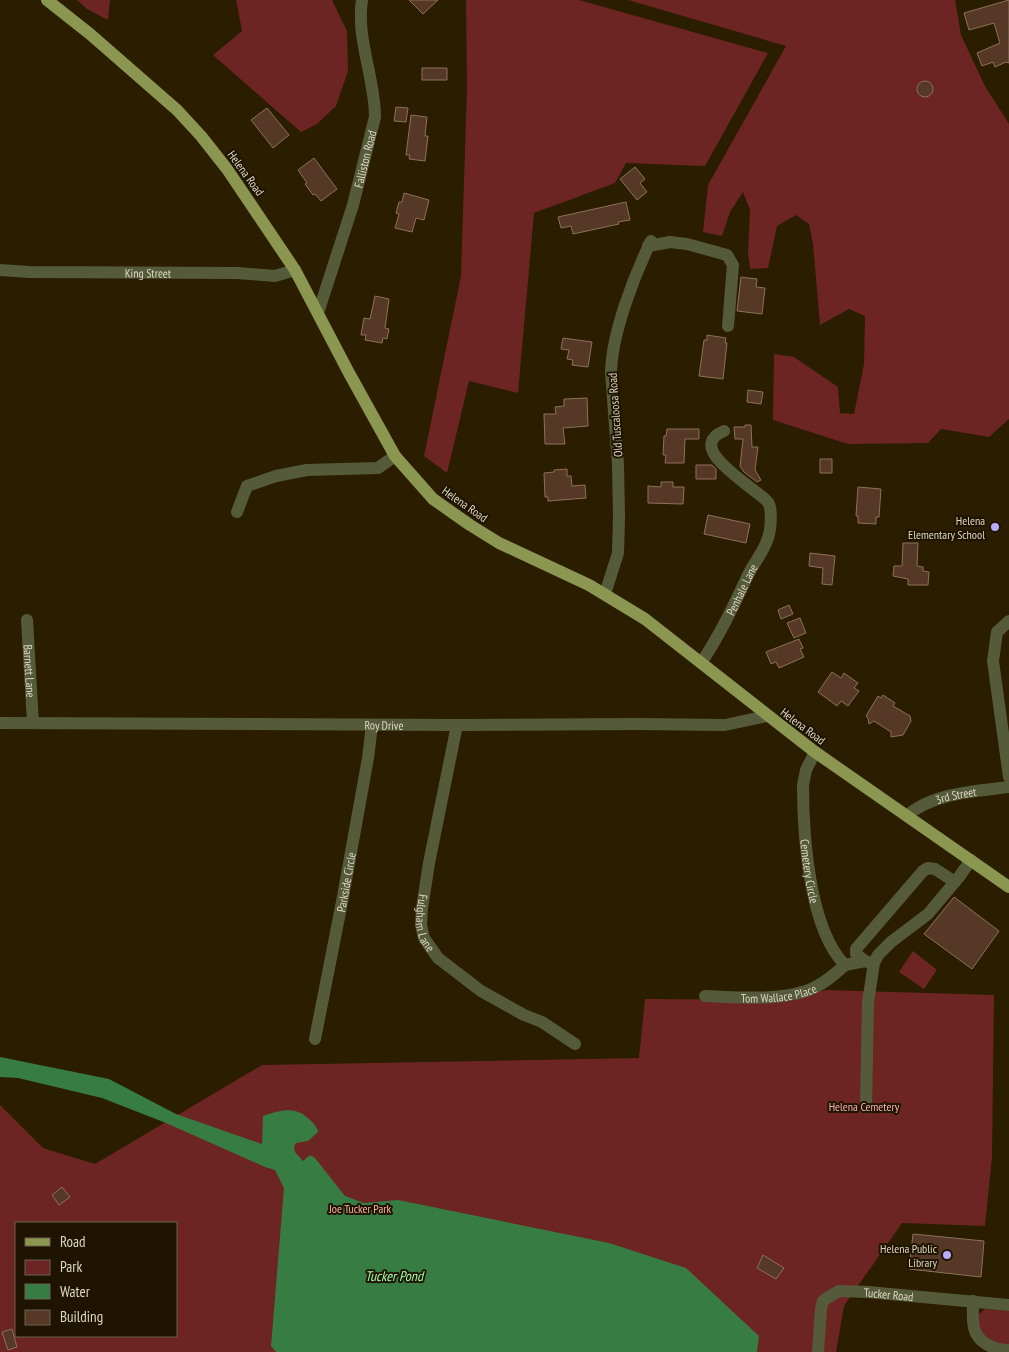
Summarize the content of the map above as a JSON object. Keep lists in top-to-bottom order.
{
  "streets": {
    "main road": ["Helena Road"],
    "street": [
      "Falliston Road",
      "King Street",
      "Old Tuscaloosa Road",
      "Penhale Lane",
      "Barnett Lane",
      "Roy Drive",
      "3rd Street",
      "Cemetery Circle",
      "Parkside Circle",
      "Fulgham Lane",
      "Tom Wallace Place",
      "Tucker Road"
    ]
  },
  "crossings": [
    ["Falliston Road", "Helena Road"],
    ["Helena Road", "King Street"],
    ["Helena Road", "Old Tuscaloosa Road"],
    ["Helena Road", "Penhale Lane"],
    ["Helena Road", "Roy Drive"],
    ["Helena Road", "3rd Street"],
    ["Helena Road", "Cemetery Circle"],
    ["Barnett Lane", "Roy Drive"],
    ["Roy Drive", "Parkside Circle"],
    ["Roy Drive", "Fulgham Lane"],
    ["Cemetery Circle", "Tom Wallace Place"]
  ],
  "water": ["Tucker Pond"],
  "parks": ["Helena Cemetery", "Joe Tucker Park"],
  "places": ["Helena Elementary School", "Helena Public Library"],
  "legend": [
    "Road",
    "Park",
    "Water",
    "Building"
  ]
}
